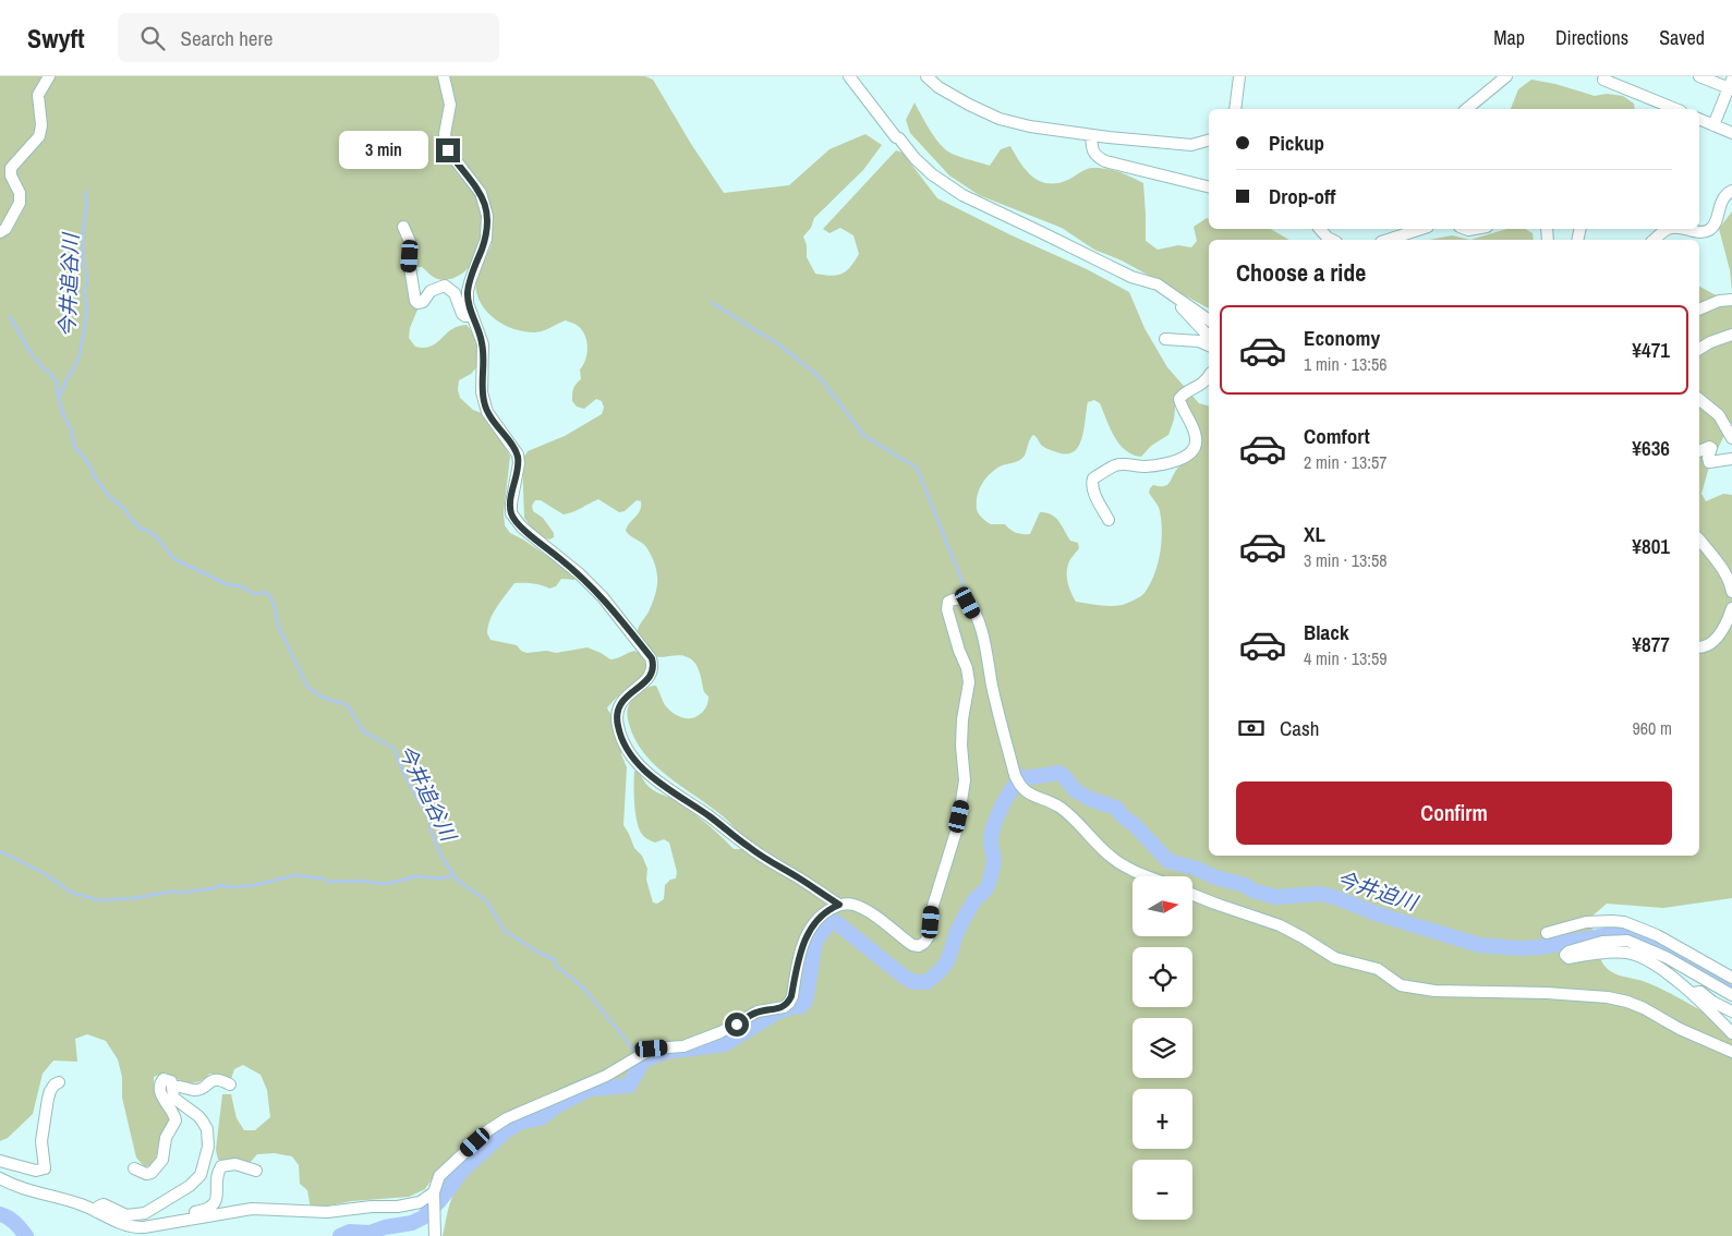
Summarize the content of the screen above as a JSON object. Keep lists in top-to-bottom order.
{
  "water": ["今井追谷川", "今井迫川"],
  "north": "right",
  "page": {
    "header": "Swyft",
    "search": "Search here",
    "nav": ["Map", "Directions", "Saved"],
    "banner": ["Pickup", "Drop-off"],
    "bubble": "3 min",
    "heading": "Choose a ride",
    "list": [
      {
        "name": "Economy",
        "note": "1 min · 13:56",
        "value": "¥471"
      },
      {
        "name": "Comfort",
        "note": "2 min · 13:57",
        "value": "¥636"
      },
      {
        "name": "XL",
        "note": "3 min · 13:58",
        "value": "¥801"
      },
      {
        "name": "Black",
        "note": "4 min · 13:59",
        "value": "¥877"
      }
    ],
    "pay": ["Cash", "960 m"],
    "buttons": "Confirm",
    "map_buttons": ["+", "−"]
  }
}
